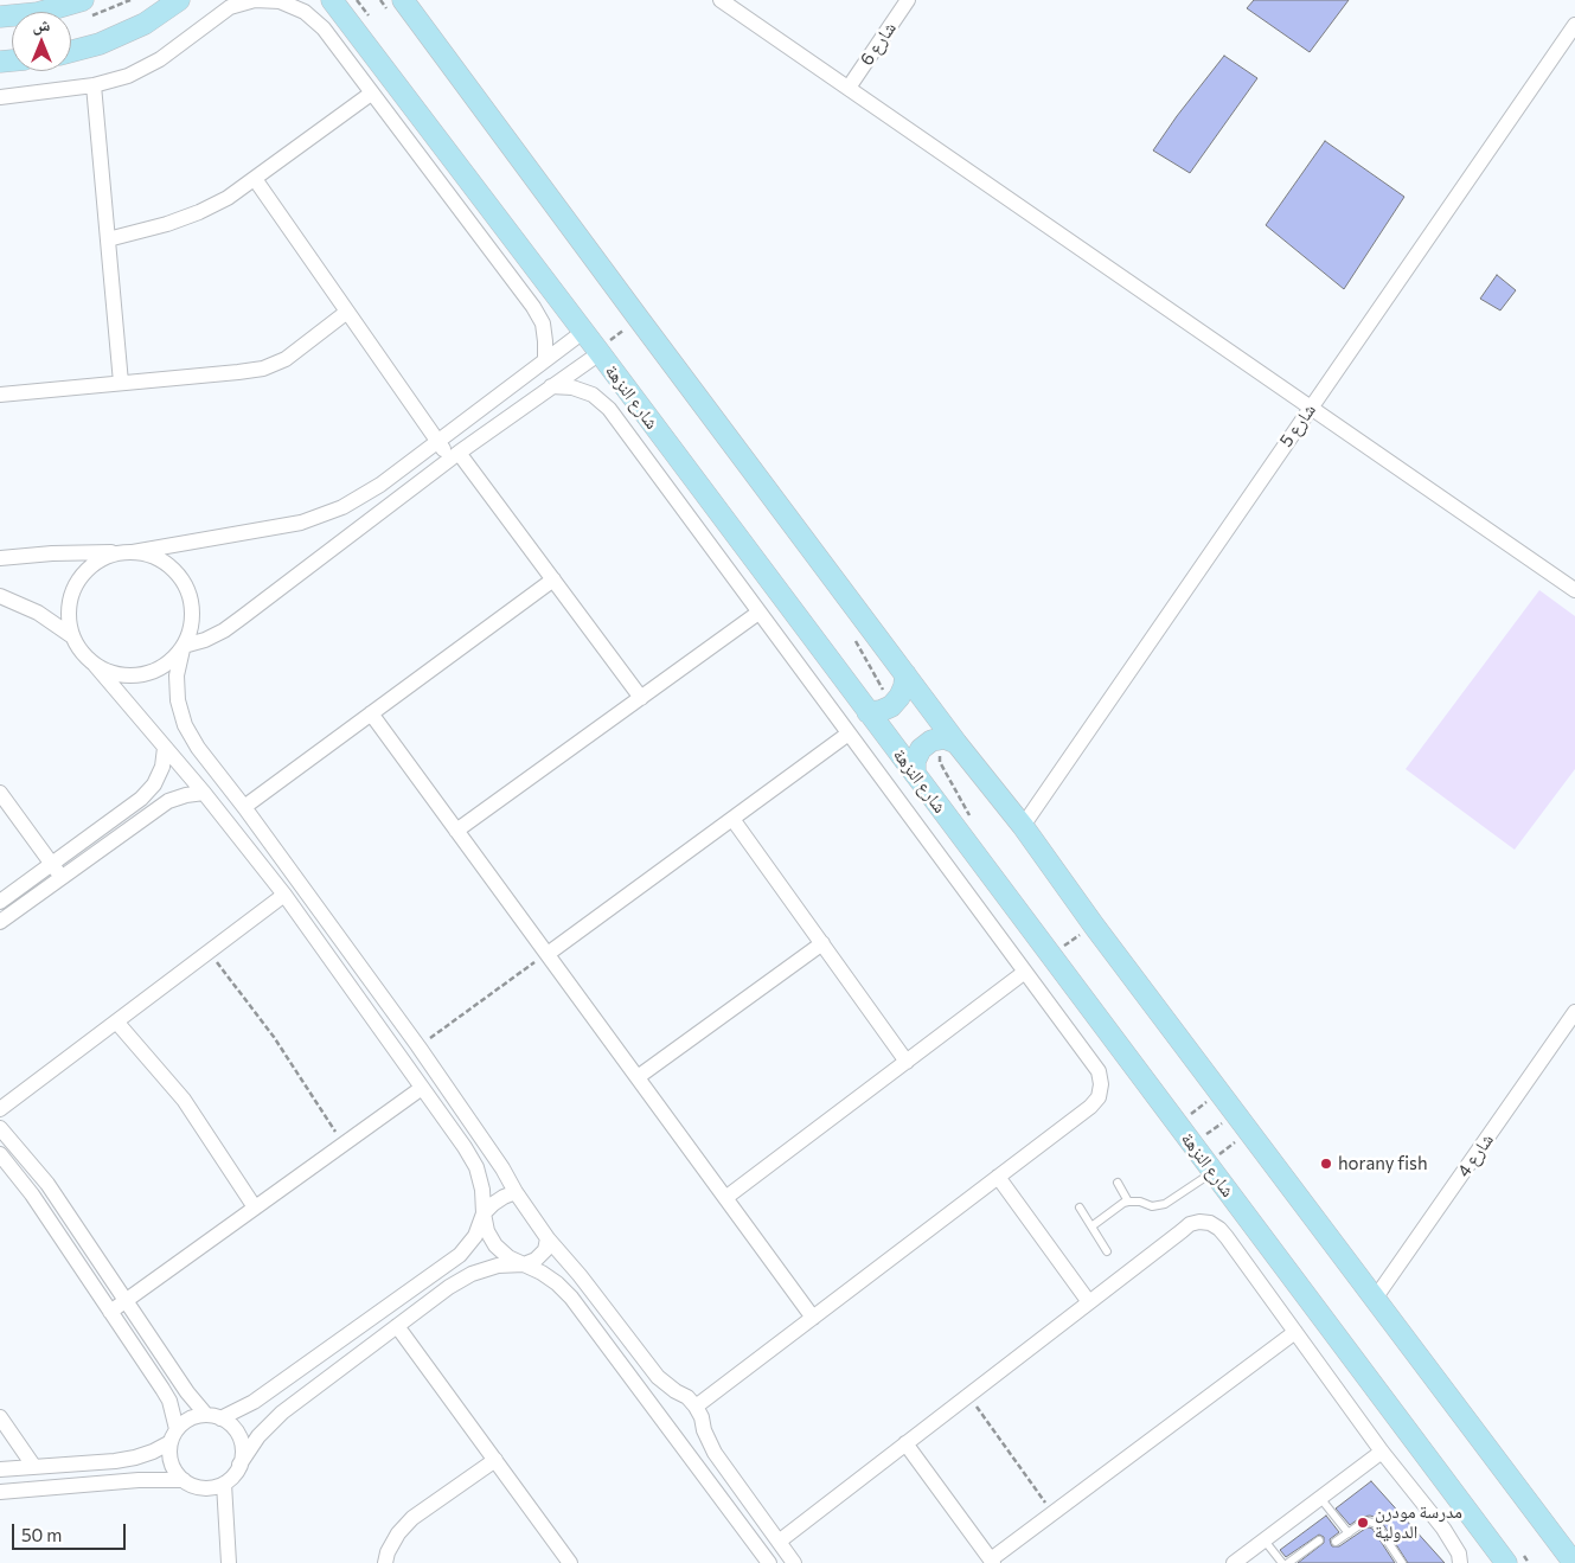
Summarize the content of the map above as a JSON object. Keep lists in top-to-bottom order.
{
  "streets": {
    "main road": ["شارع النزهة"],
    "street": ["شارع 6", "شارع 5", "شارع 4"]
  },
  "places": ["horany fish", "مدرسة مودرن الدولية"],
  "scale_bar": "50 m",
  "north": "top"
}
